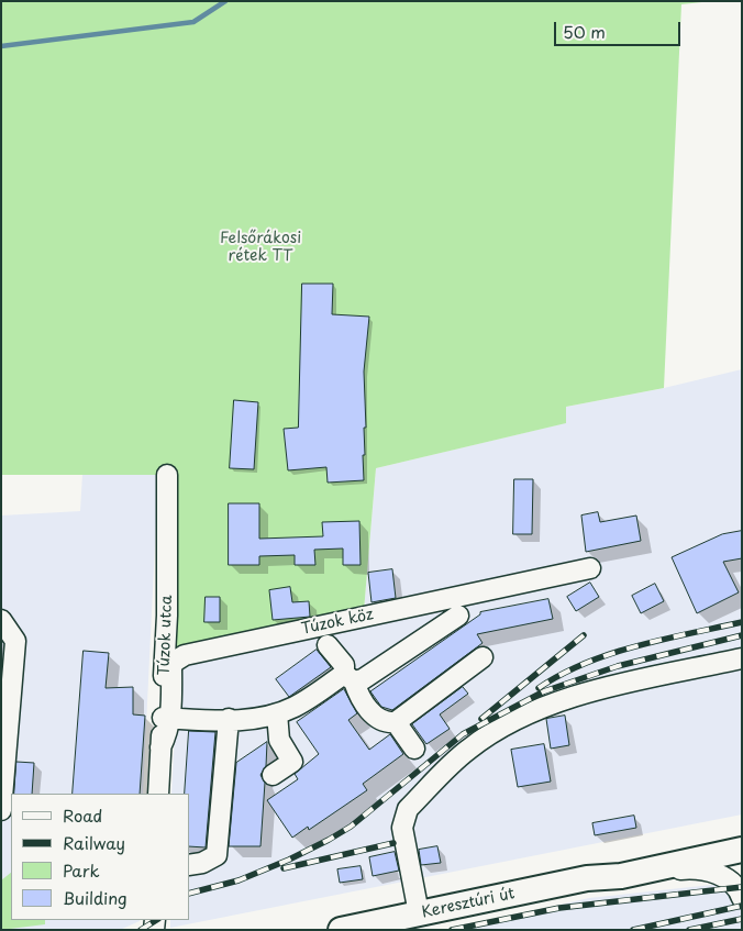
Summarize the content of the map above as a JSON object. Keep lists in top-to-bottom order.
{
  "streets": {
    "main road": ["Keresztúri út"],
    "street": ["Túzok köz", "Túzok utca"]
  },
  "crossings": [
    ["Túzok köz", "Túzok utca"]
  ],
  "parks": ["Felsőrákosi rétek TT"],
  "legend": [
    "Road",
    "Railway",
    "Park",
    "Building"
  ],
  "scale_bar": "50 m"
}
